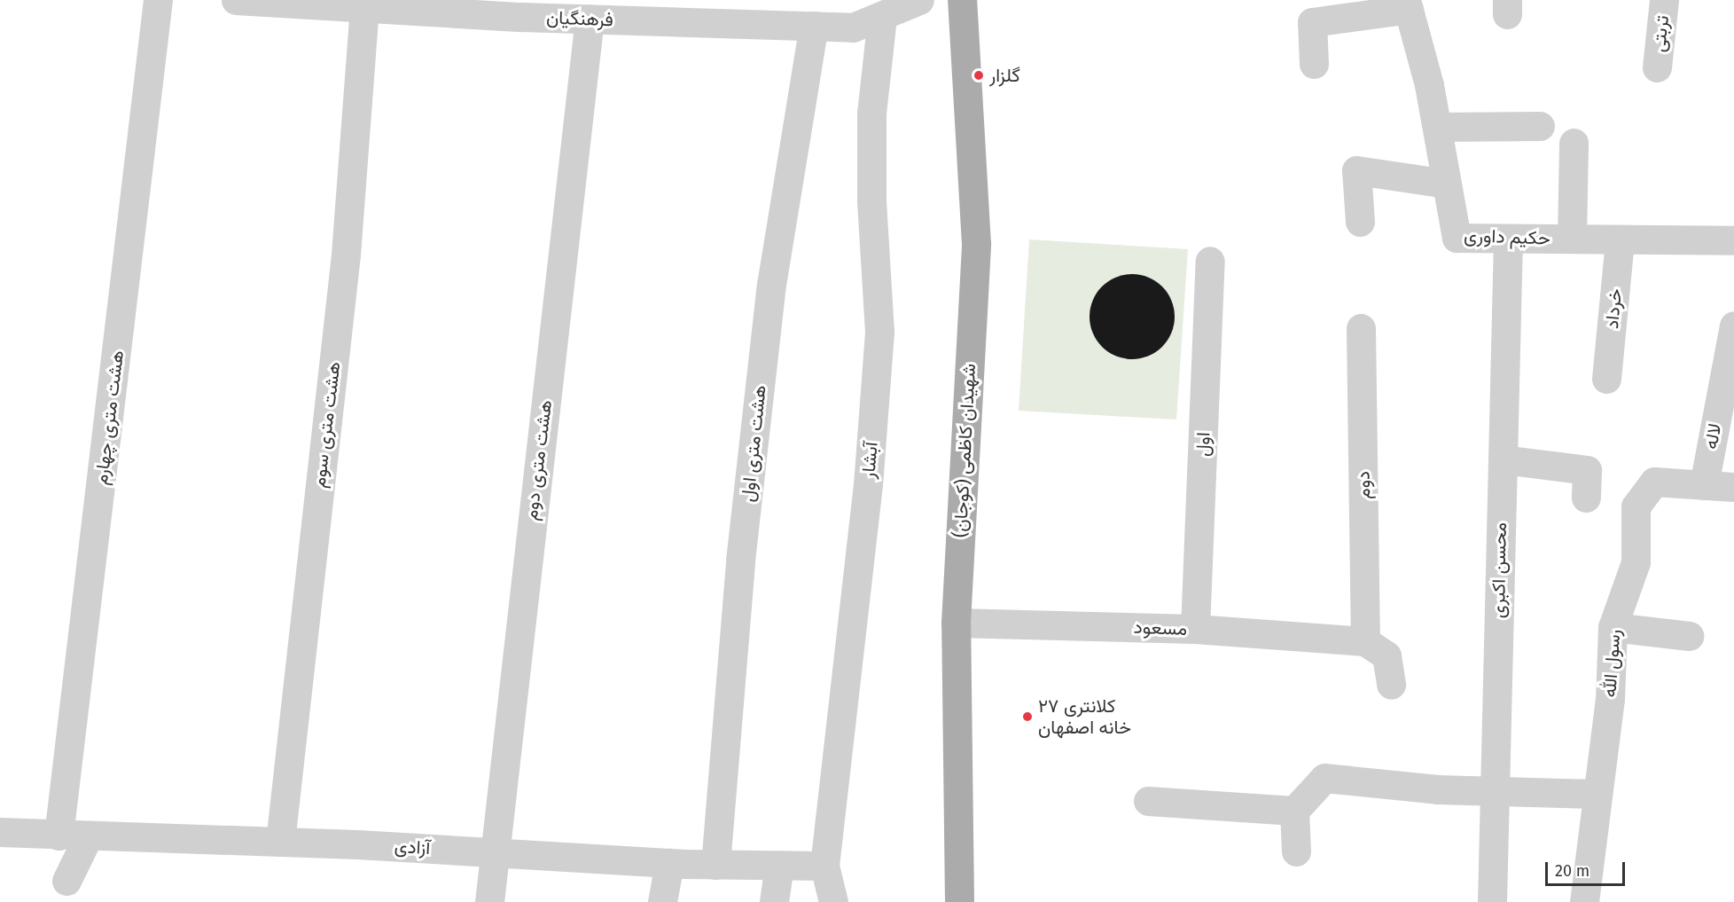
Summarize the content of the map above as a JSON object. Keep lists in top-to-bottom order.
{
  "streets": {
    "main road": ["شهیدان کاظمی (کوجان)"],
    "street": [
      "فرهنگیان",
      "تربتی",
      "حکیم داوری",
      "خرداد",
      "هشت متری چهارم",
      "هشت متری سوم",
      "لاله",
      "هشت متری اول",
      "اول",
      "هشت متری دوم",
      "آبشار",
      "دوم",
      "محسن اکبری",
      "مسعود",
      "رسول الله",
      "آزادی"
    ]
  },
  "crossings": [
    ["فرهنگیان", "هشت متری سوم"],
    ["فرهنگیان", "هشت متری اول"],
    ["فرهنگیان", "هشت متری دوم"],
    ["فرهنگیان", "آبشار"],
    ["حکیم داوری", "خرداد"],
    ["حکیم داوری", "محسن اکبری"],
    ["هشت متری چهارم", "آزادی"],
    ["هشت متری سوم", "آزادی"],
    ["لاله", "رسول الله"],
    ["هشت متری اول", "آزادی"],
    ["اول", "مسعود"],
    ["شهیدان کاظمی (کوجان)", "مسعود"],
    ["هشت متری دوم", "آزادی"],
    ["آبشار", "آزادی"],
    ["دوم", "مسعود"]
  ],
  "places": ["گلزار", "کلانتری ۲۷ خانه اصفهان"],
  "scale_bar": "20 m"
}
